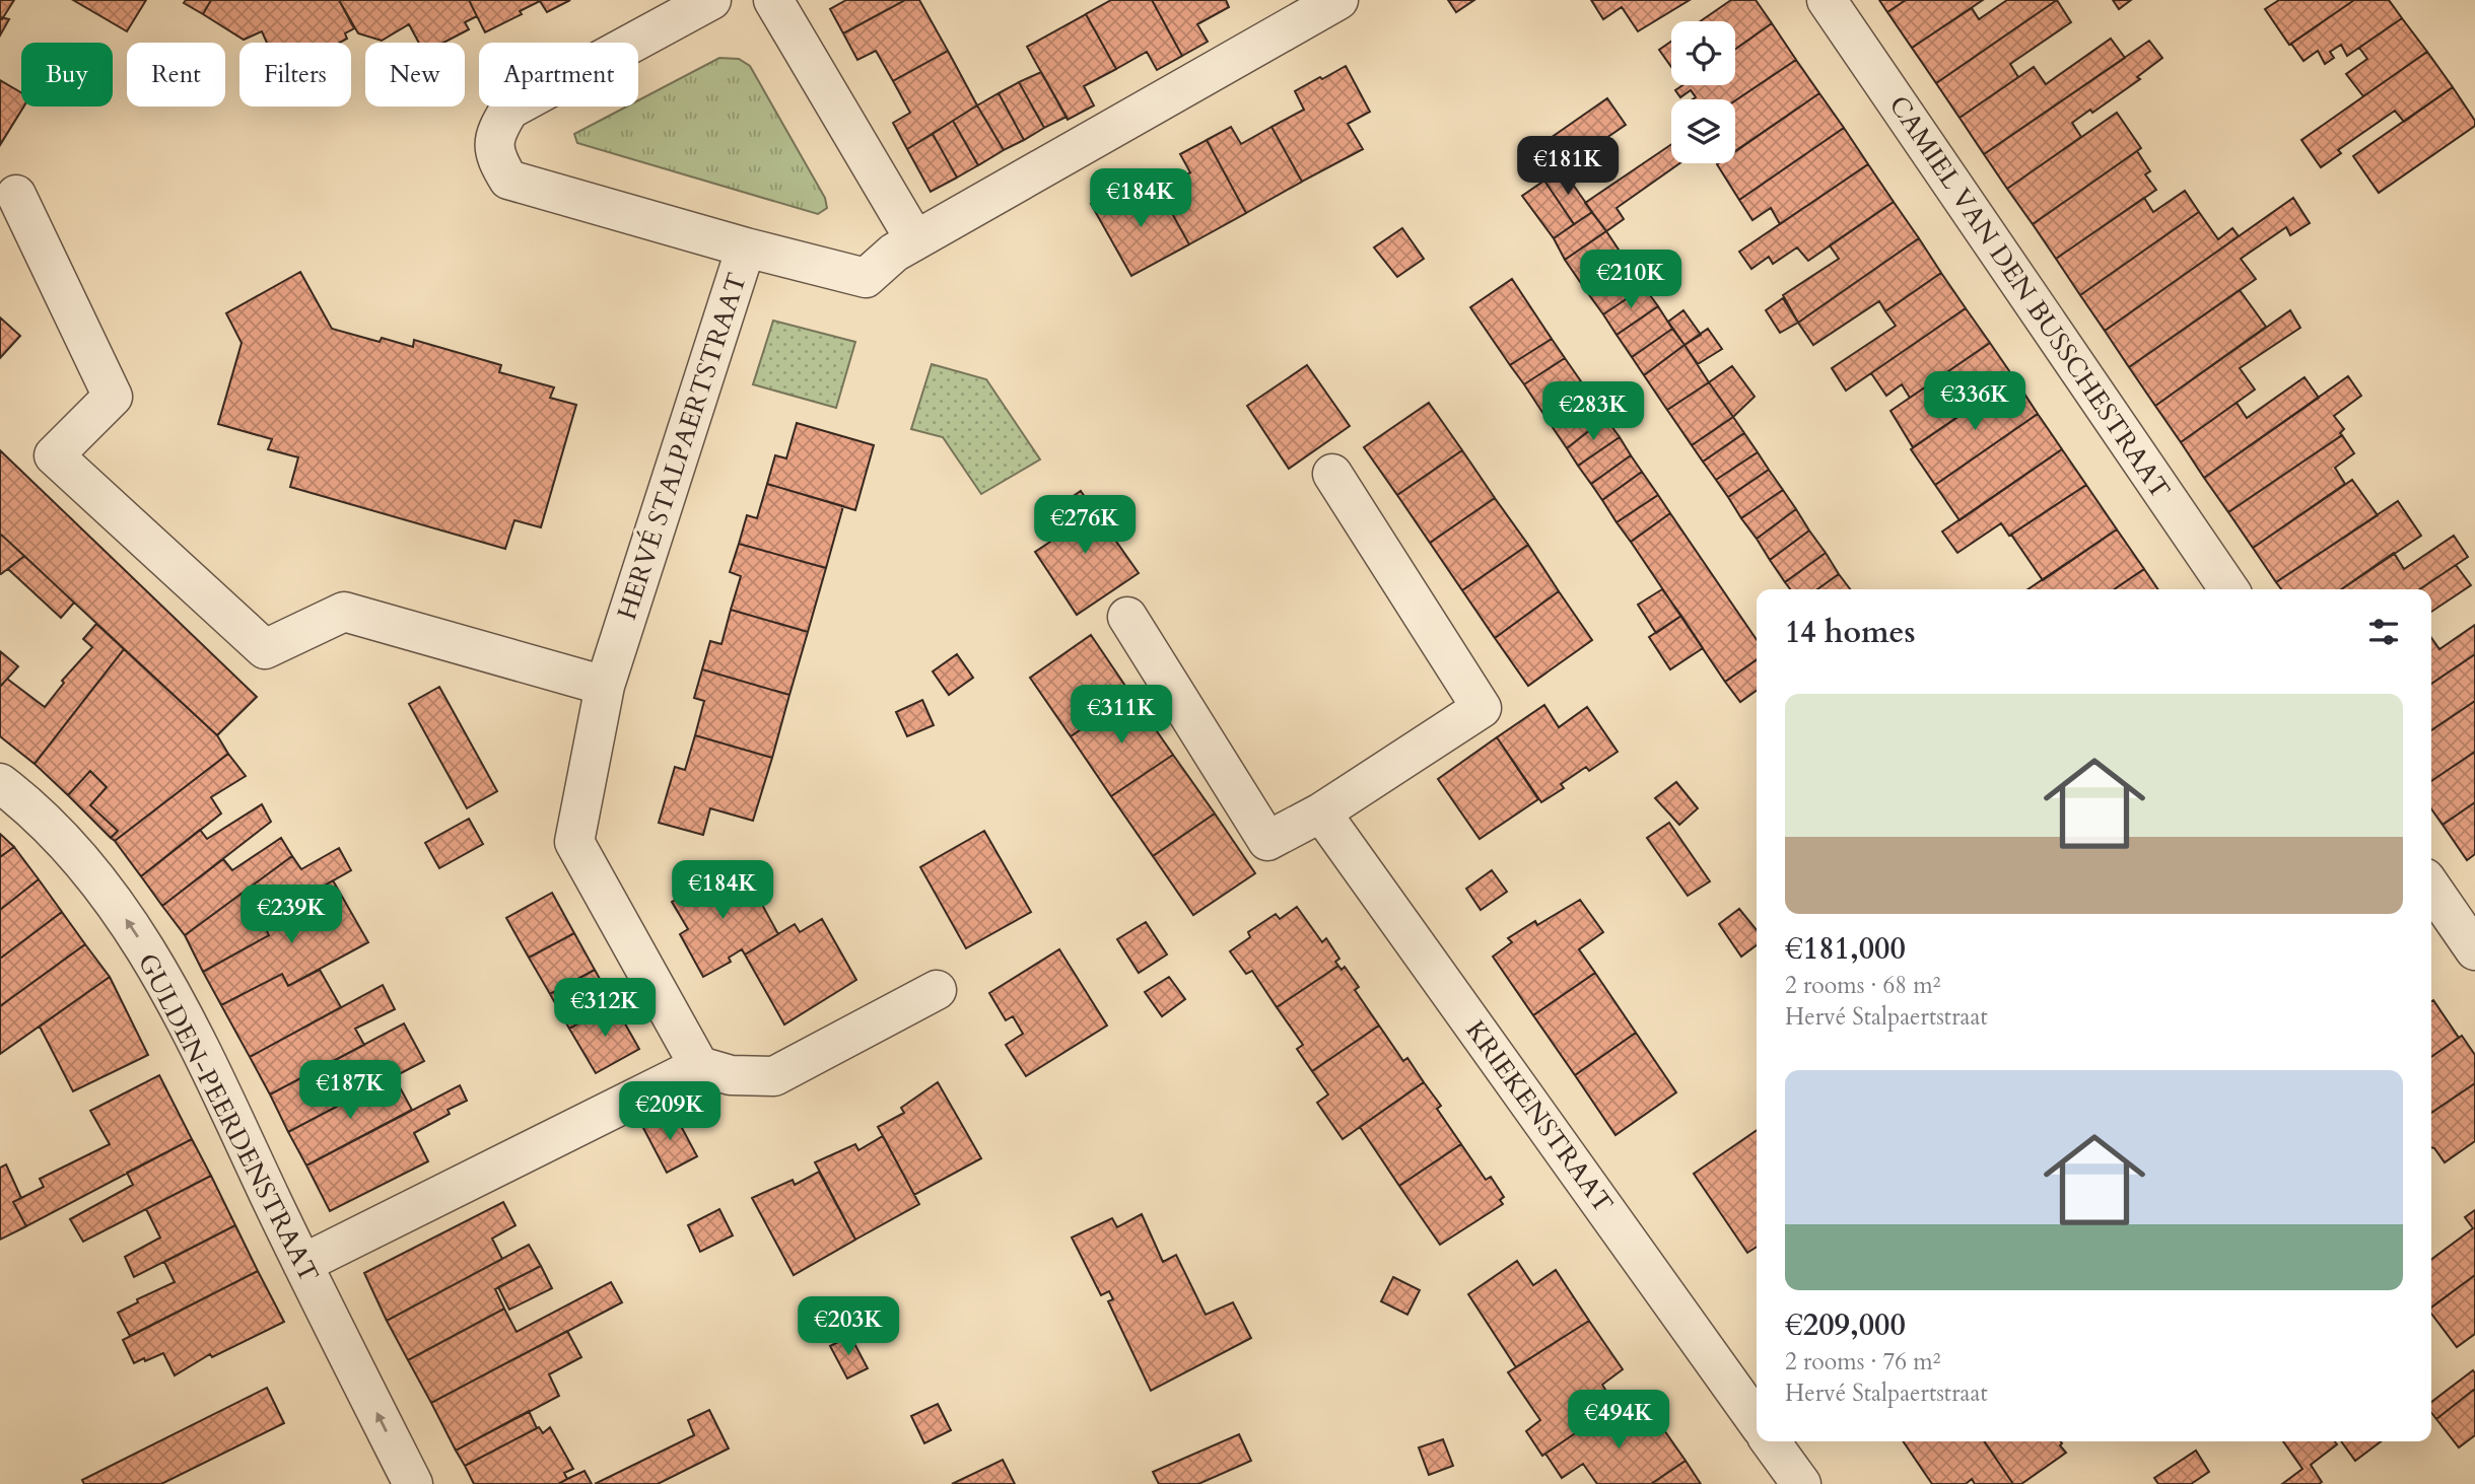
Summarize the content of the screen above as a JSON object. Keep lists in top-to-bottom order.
{
  "streets": {
    "street": [
      "CAMIEL VAN DEN BUSSCHESTRAAT",
      "HERVÉ STALPAERTSTRAAT",
      "KRIEKENSTRAAT",
      "GULDEN-PEERDENSTRAAT"
    ]
  },
  "one_way": ["GULDEN-PEERDENSTRAAT"],
  "page": {
    "chip": [
      "Buy",
      "Rent",
      "Filters",
      "New",
      "Apartment"
    ],
    "price": [
      "€181K",
      "€184K",
      "€210K",
      "€336K",
      "€283K",
      "€276K",
      "€311K",
      "€184K",
      "€239K",
      "€312K",
      "€187K",
      "€209K",
      "€203K",
      "€494K"
    ],
    "heading": "14 homes",
    "list": [
      {
        "name": "€181,000",
        "note": "2 rooms · 68 m² · Hervé Stalpaertstraat"
      },
      {
        "name": "€209,000",
        "note": "2 rooms · 76 m² · Hervé Stalpaertstraat"
      }
    ]
  }
}
